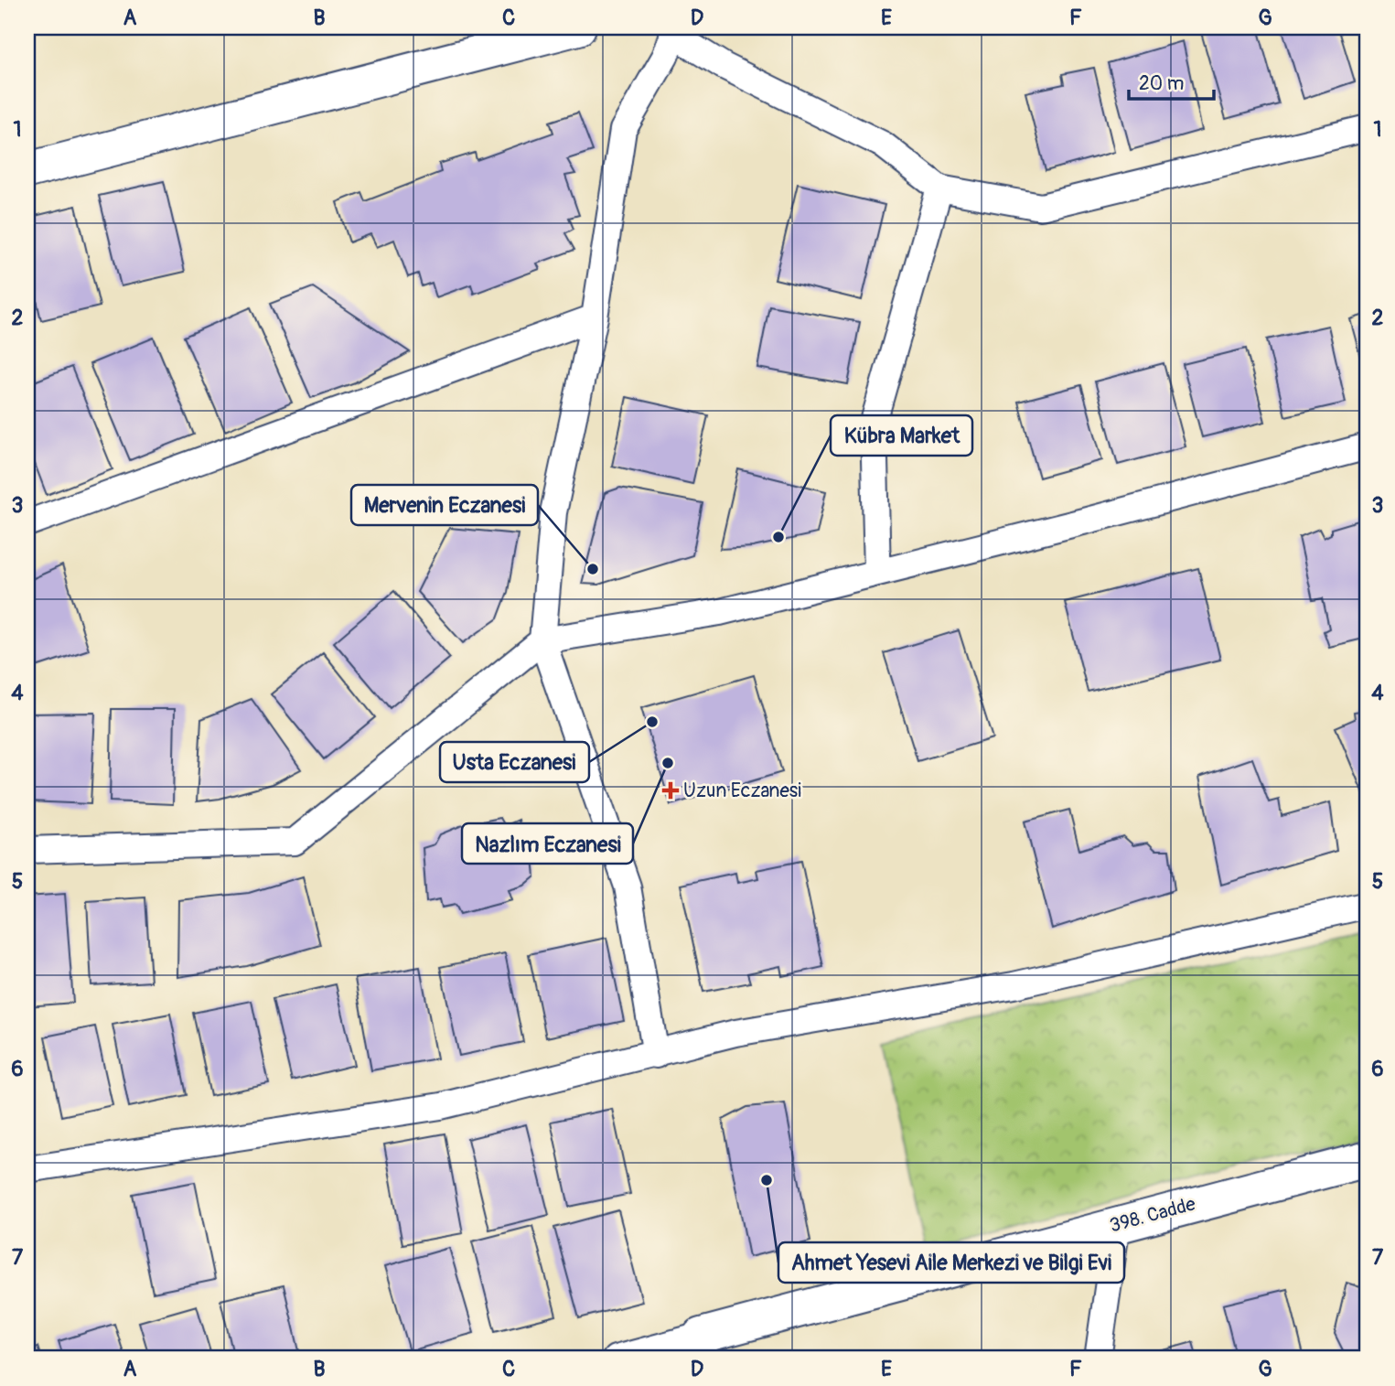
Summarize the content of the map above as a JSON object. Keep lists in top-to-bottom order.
{
  "streets": {
    "street": ["398. Cadde"]
  },
  "places": {
    "other": [
      "Kübra Market",
      "Mervenin Eczanesi",
      "Usta Eczanesi",
      "Nazlım Eczanesi",
      "Ahmet Yesevi Aile Merkezi ve Bilgi Evi"
    ],
    "health": ["Uzun Eczanesi"]
  },
  "scale_bar": "20 m",
  "grid": {
    "columns": [
      "A",
      "B",
      "C",
      "D",
      "E",
      "F",
      "G"
    ],
    "rows": [
      "1",
      "2",
      "3",
      "4",
      "5",
      "6",
      "7"
    ]
  }
}
